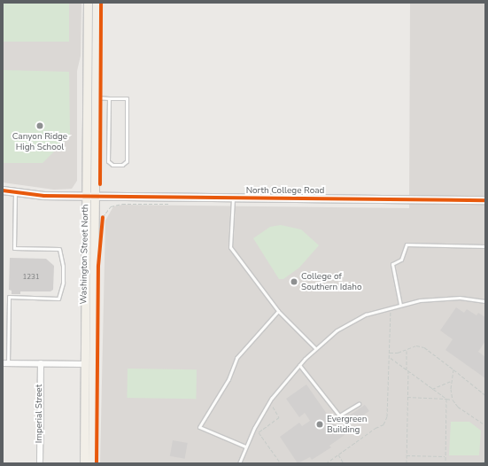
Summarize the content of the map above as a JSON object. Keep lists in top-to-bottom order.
{
  "streets": {
    "main road": ["Washington Street North"],
    "street": ["North College Road", "Imperial Street"]
  },
  "crossings": [
    ["North College Road", "Washington Street North"]
  ],
  "places": ["Canyon Ridge High School", "College of Southern Idaho", "Evergreen Building"],
  "house_numbers": ["1231"]
}
